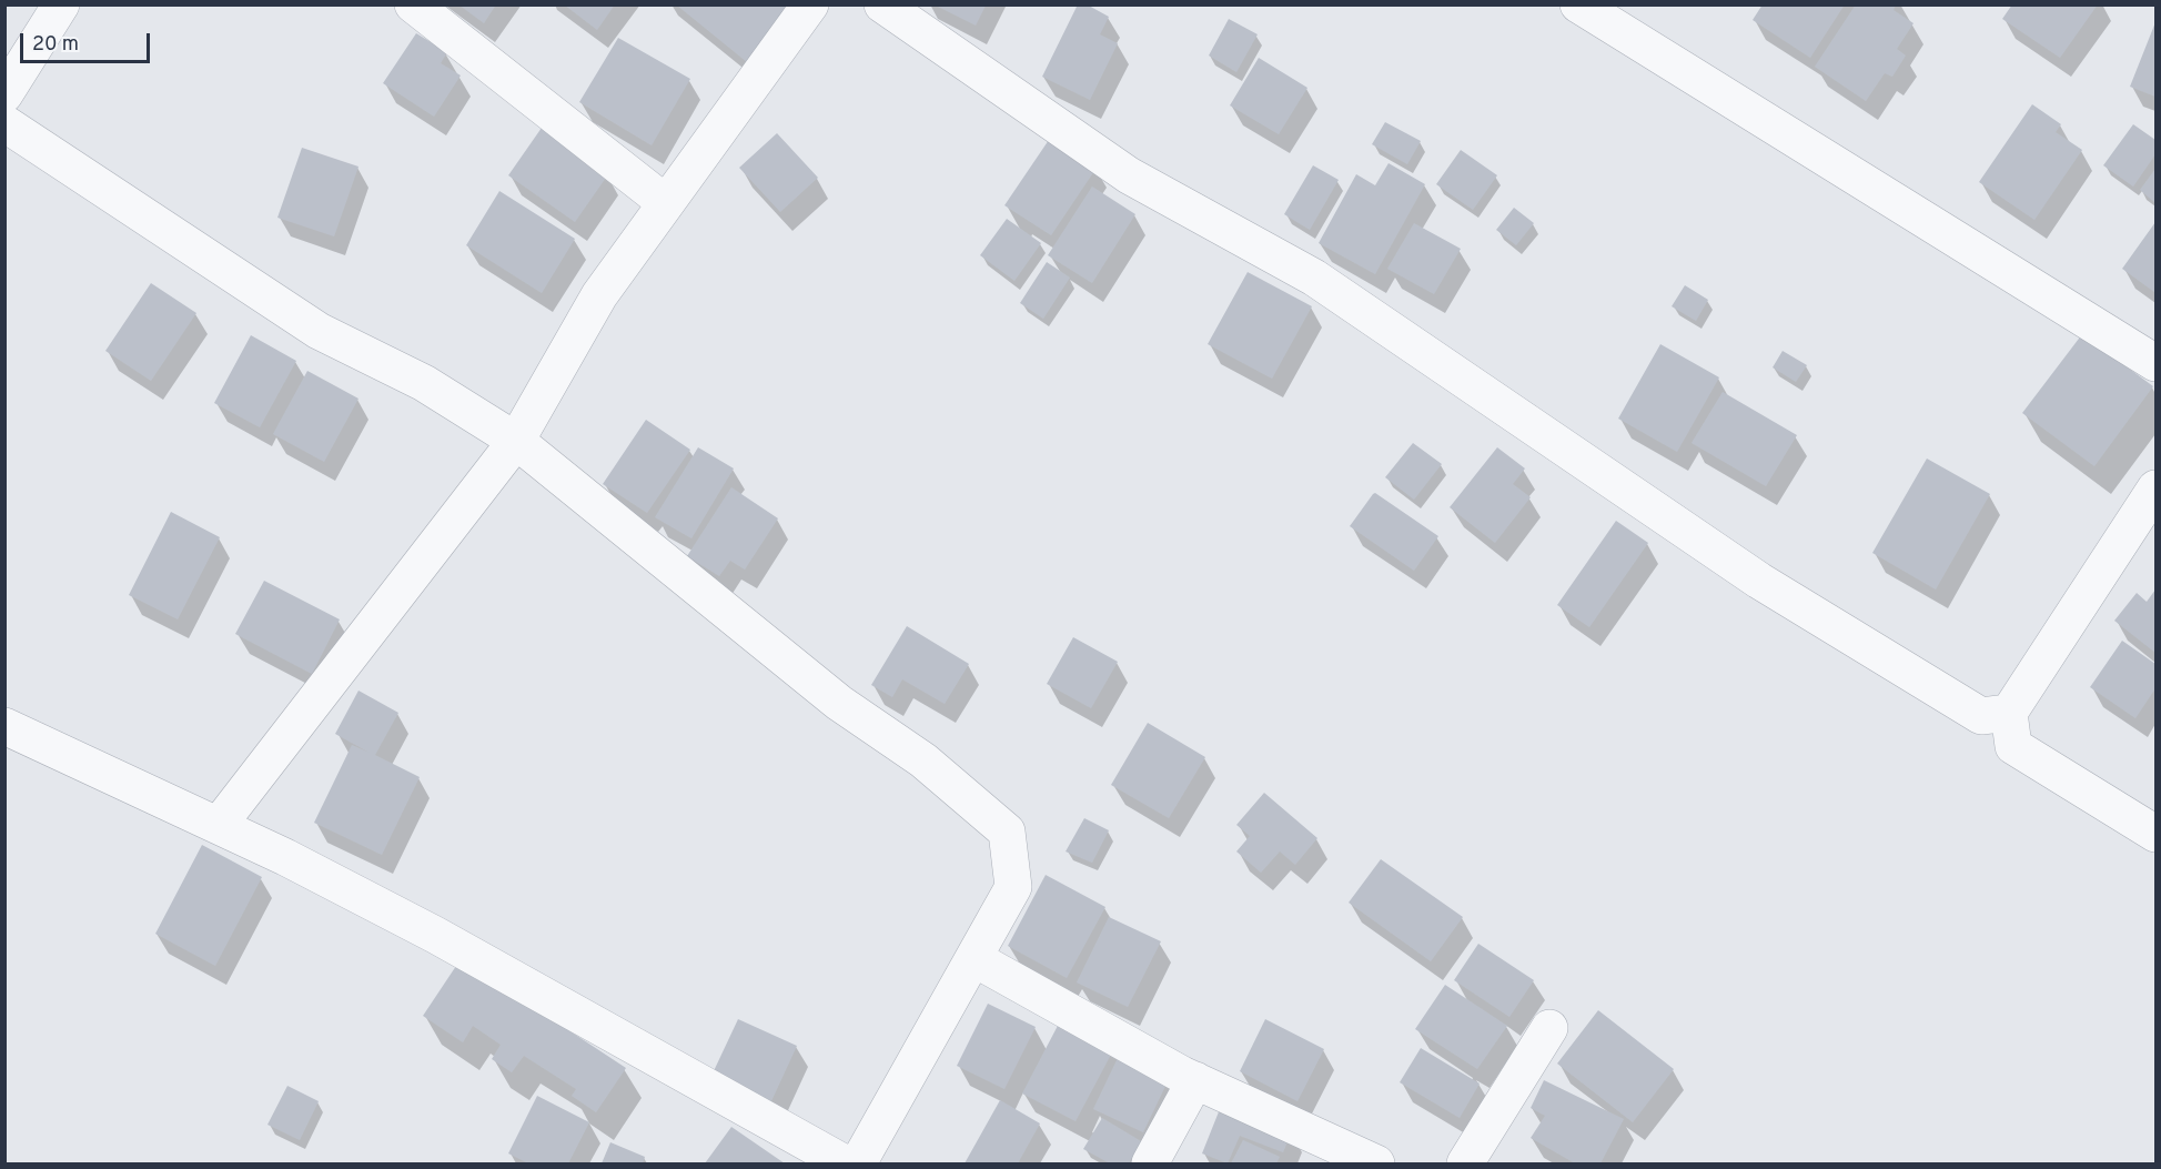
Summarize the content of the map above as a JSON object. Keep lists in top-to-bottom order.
{
  "scale_bar": "20 m"
}
